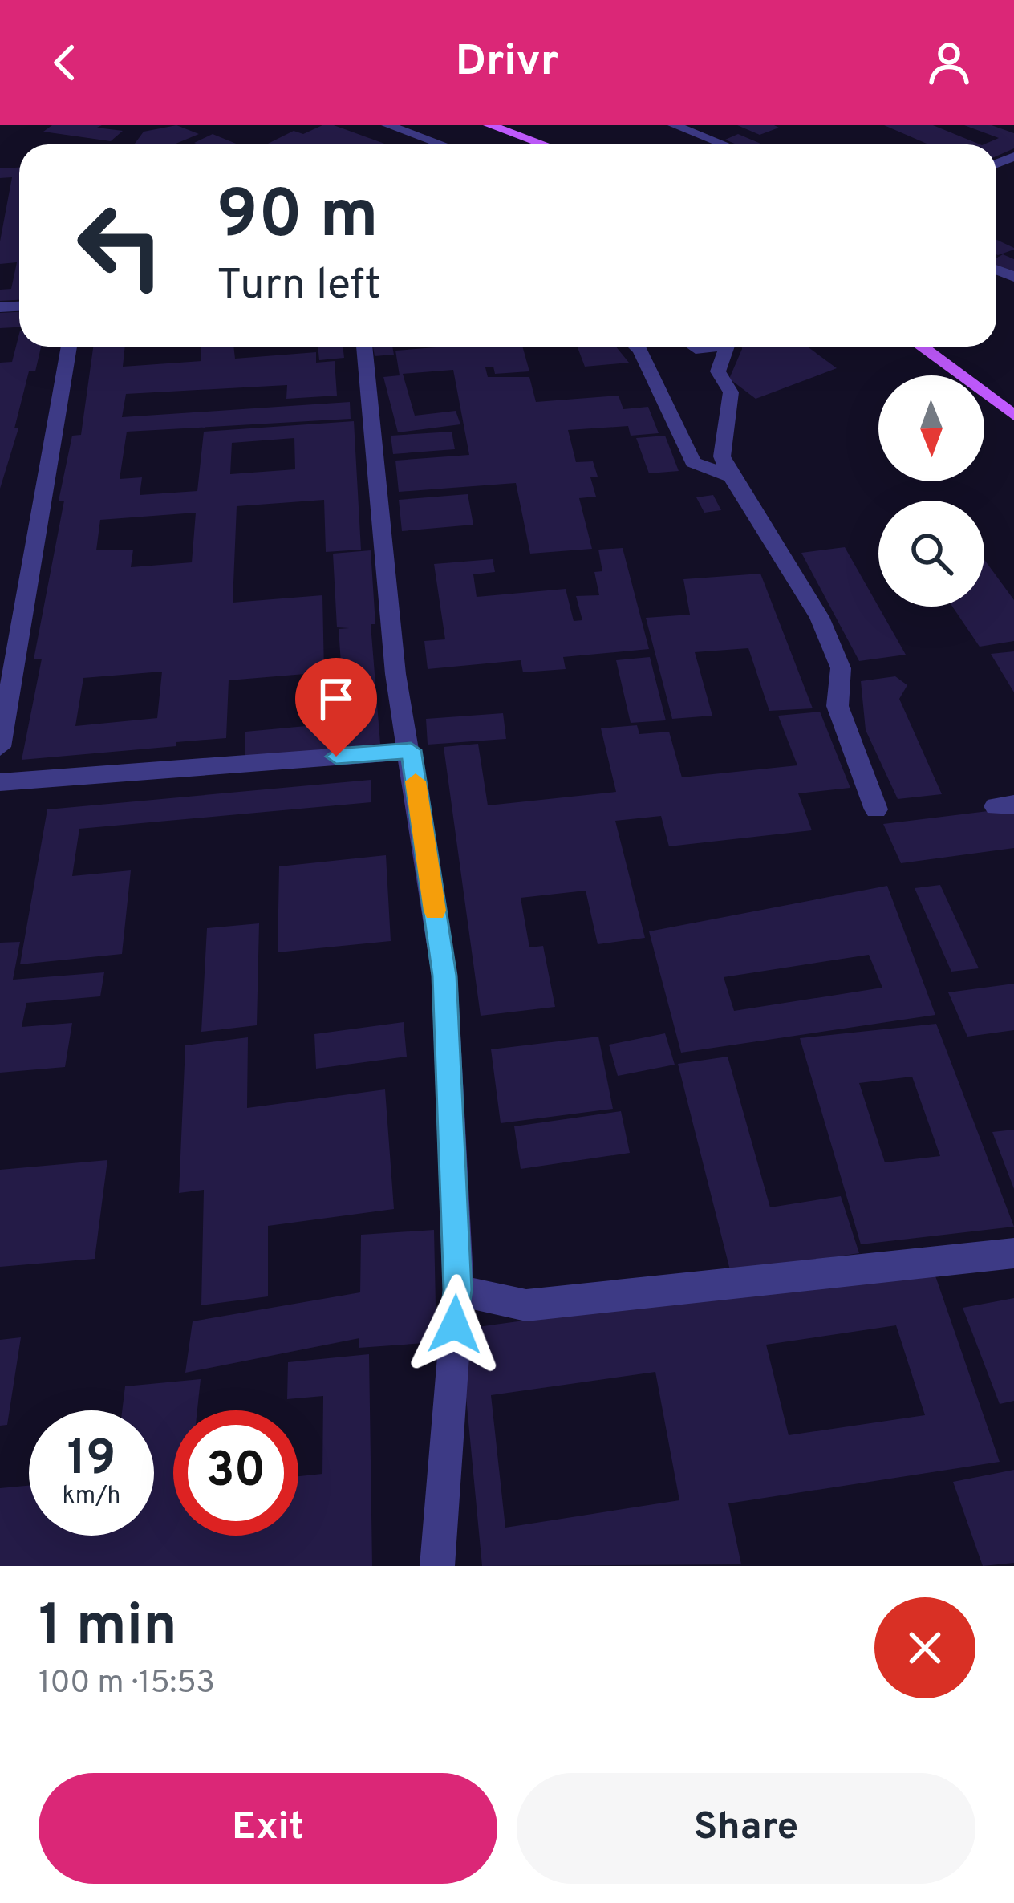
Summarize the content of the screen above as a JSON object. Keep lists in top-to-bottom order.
{
  "north": "bottom",
  "page": {
    "header": "Drivr",
    "turn": ["90 m", "Turn left"],
    "speed": "19 km/h",
    "limit": "30",
    "heading": ["1 min", "100 m · 15:53"],
    "buttons": ["Exit", "Share"]
  }
}
